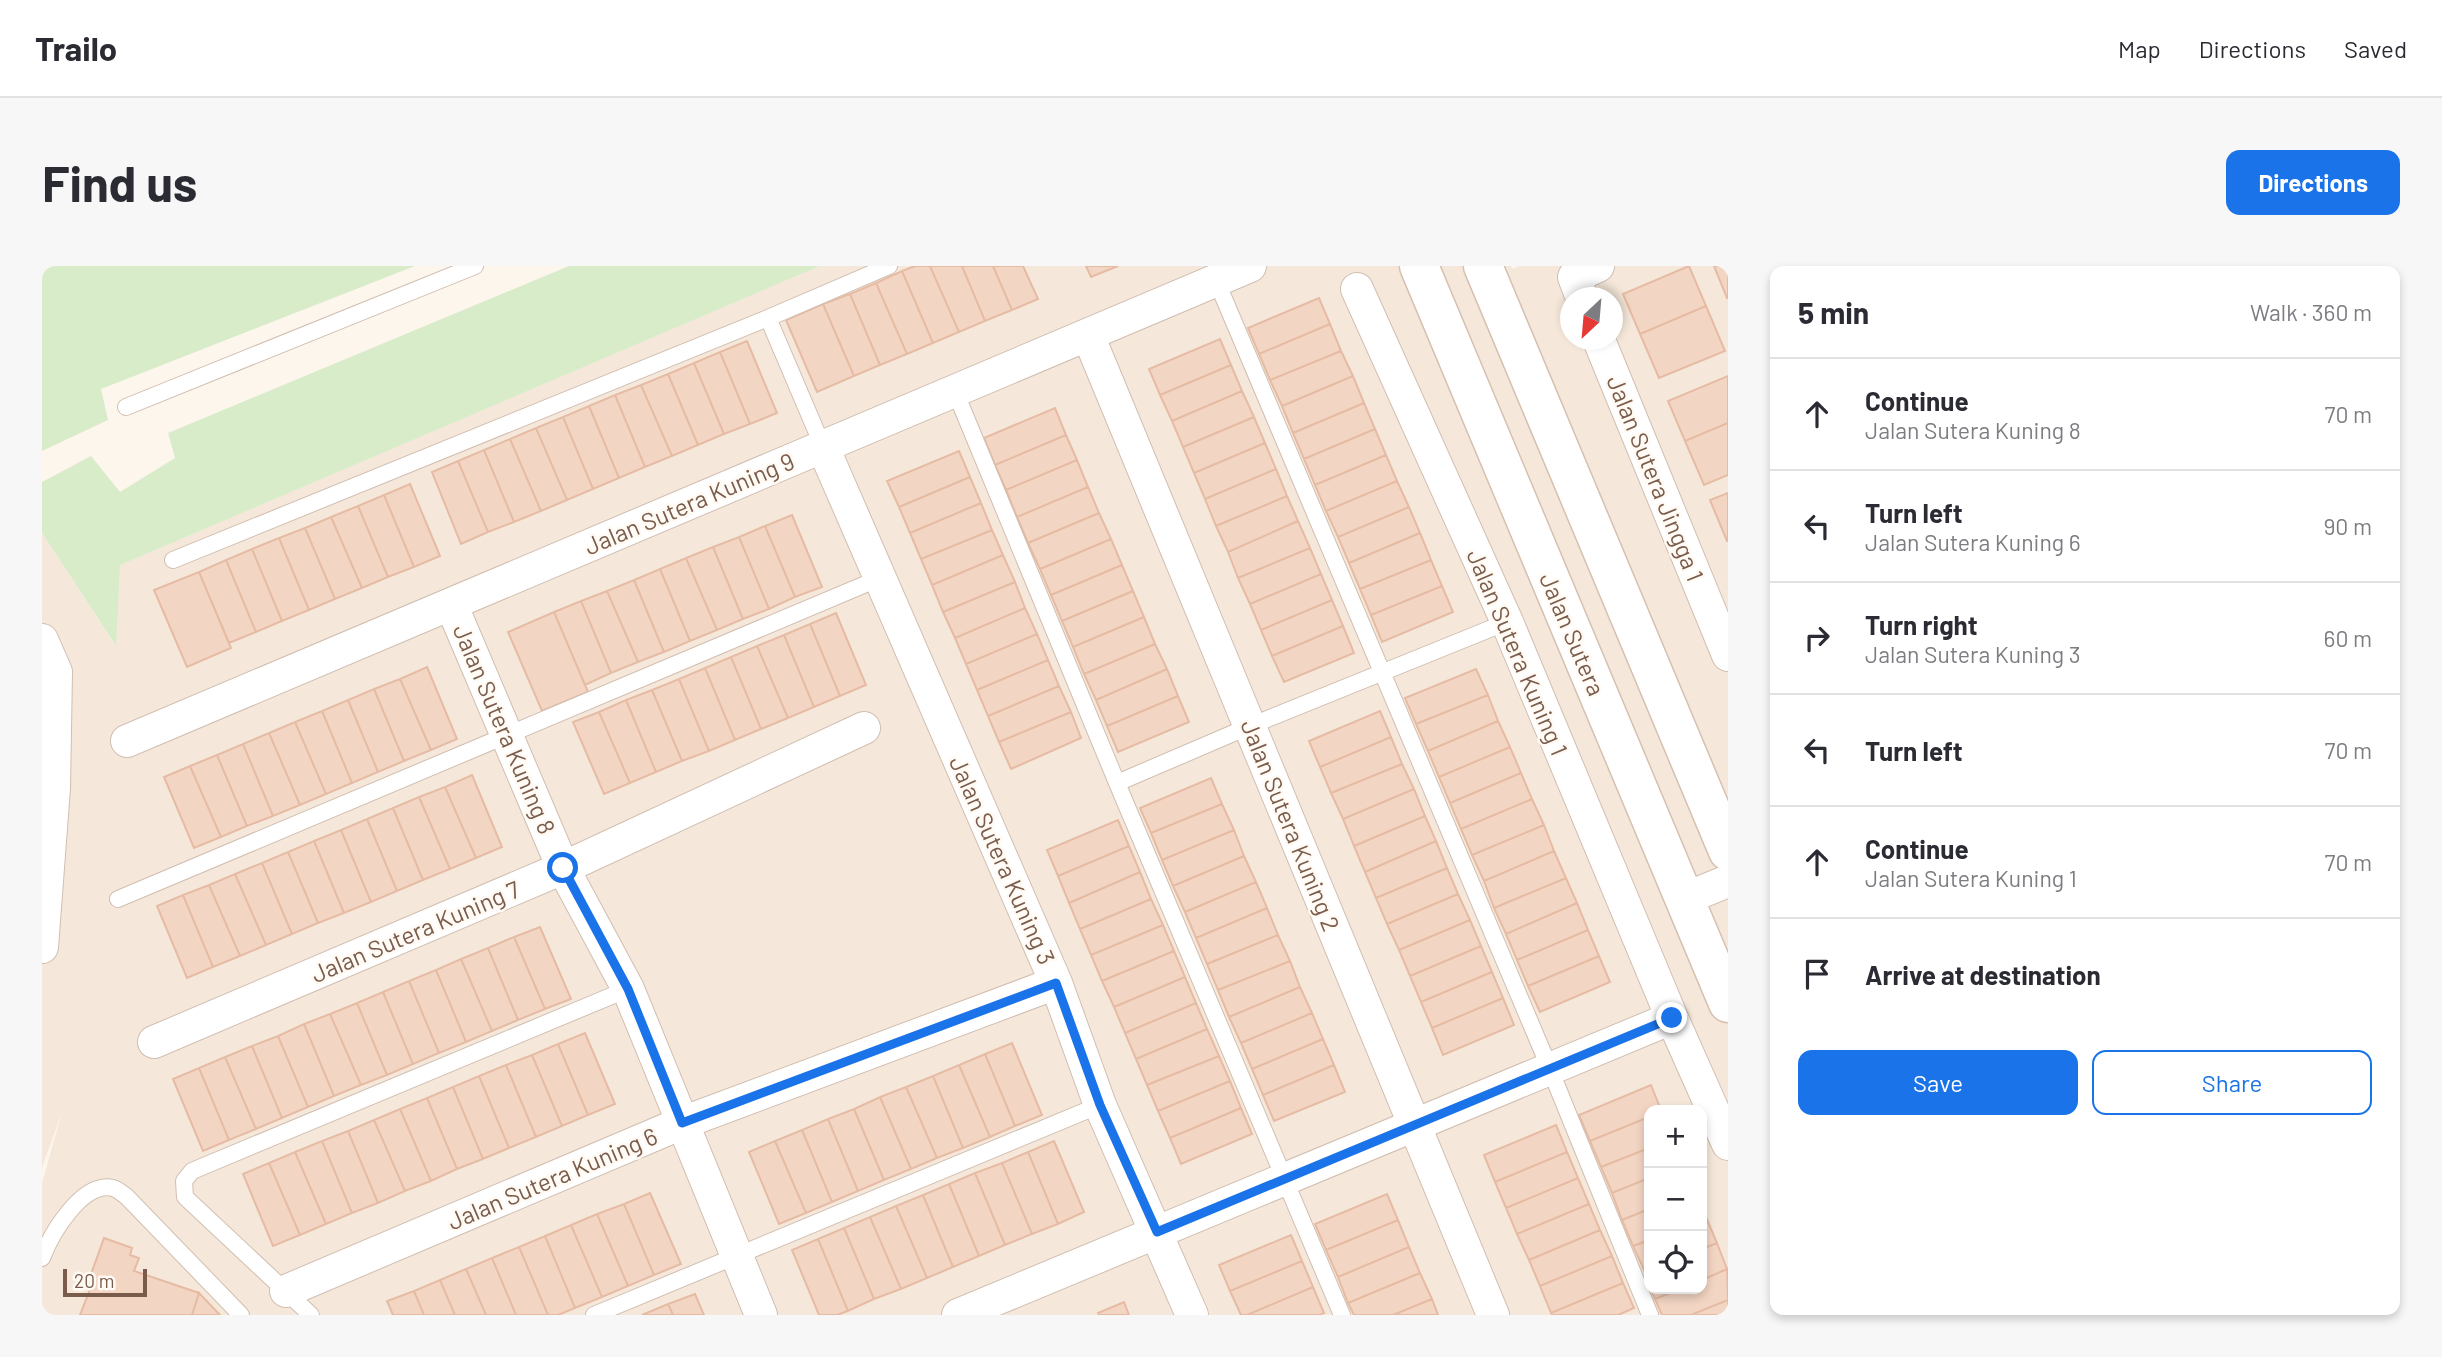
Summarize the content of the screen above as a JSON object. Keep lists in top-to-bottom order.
{
  "streets": {
    "street": [
      "Jalan Sutera Jingga 1",
      "Jalan Sutera Kuning 9",
      "Jalan Sutera",
      "Jalan Sutera Kuning 1",
      "Jalan Sutera Kuning 8",
      "Jalan Sutera Kuning 2",
      "Jalan Sutera Kuning 3",
      "Jalan Sutera Kuning 7",
      "Jalan Sutera Kuning 6"
    ]
  },
  "crossings": [
    ["Jalan Sutera Kuning 9", "Jalan Sutera Kuning 8"],
    ["Jalan Sutera Kuning 9", "Jalan Sutera Kuning 2"],
    ["Jalan Sutera Kuning 9", "Jalan Sutera Kuning 3"],
    ["Jalan Sutera Kuning 8", "Jalan Sutera Kuning 7"],
    ["Jalan Sutera Kuning 8", "Jalan Sutera Kuning 6"],
    ["Jalan Sutera Kuning 3", "Jalan Sutera Kuning 6"]
  ],
  "scale_bar": "20 m",
  "north": "bottom left",
  "page": {
    "header": "Trailo",
    "nav": ["Map", "Directions", "Saved"],
    "buttons": [
      "Directions",
      ["Save", "Share"]
    ],
    "title": "Find us",
    "heading": ["5 min", "Walk · 360 m"],
    "list": [
      ["Continue", "Jalan Sutera Kuning 8", "70 m"],
      ["Turn left", "Jalan Sutera Kuning 6", "90 m"],
      ["Turn right", "Jalan Sutera Kuning 3", "60 m"],
      ["Turn left", "70 m"],
      ["Continue", "Jalan Sutera Kuning 1", "70 m"],
      "Arrive at destination"
    ],
    "map_buttons": ["+", "−"],
    "scale": "20 m"
  }
}
